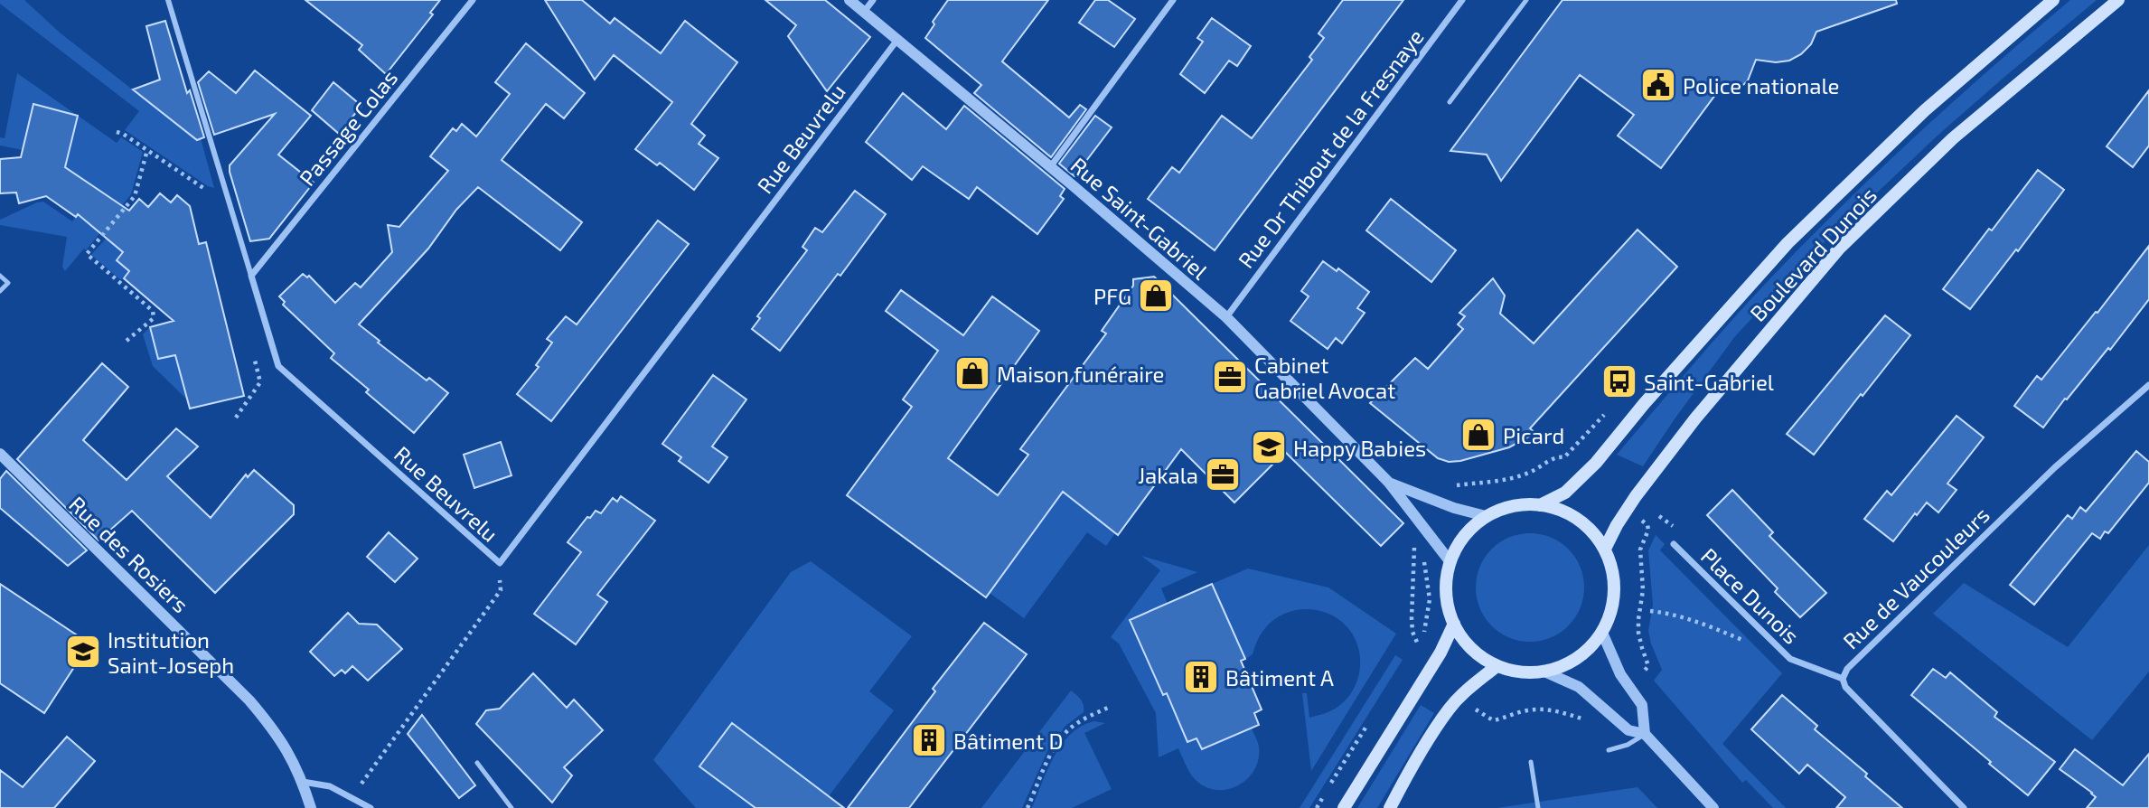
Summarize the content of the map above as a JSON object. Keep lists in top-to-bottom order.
{
  "streets": {
    "main road": ["Boulevard Dunois"],
    "street": [
      "Passage Colas",
      "Rue Beuvrelu",
      "Rue Dr Thibout de la Fresnaye",
      "Rue Saint-Gabriel",
      "Rue des Rosiers",
      "Rue de Vaucouleurs",
      "Place Dunois"
    ]
  },
  "crossings": [
    ["Passage Colas", "Rue Beuvrelu"],
    ["Rue Beuvrelu", "Rue Saint-Gabriel"],
    ["Rue Dr Thibout de la Fresnaye", "Rue Saint-Gabriel"],
    ["Rue Saint-Gabriel", "Boulevard Dunois"],
    ["Rue de Vaucouleurs", "Place Dunois"]
  ],
  "places": {
    "public building": ["Police nationale"],
    "shop": ["PFG", "Maison funéraire", "Picard"],
    "office": ["Cabinet Gabriel Avocat", "Jakala"],
    "bus stop": ["Saint-Gabriel"],
    "school or university": ["Happy Babies", "Institution Saint-Joseph"],
    "building": ["Bâtiment A", "Bâtiment D"]
  }
}
